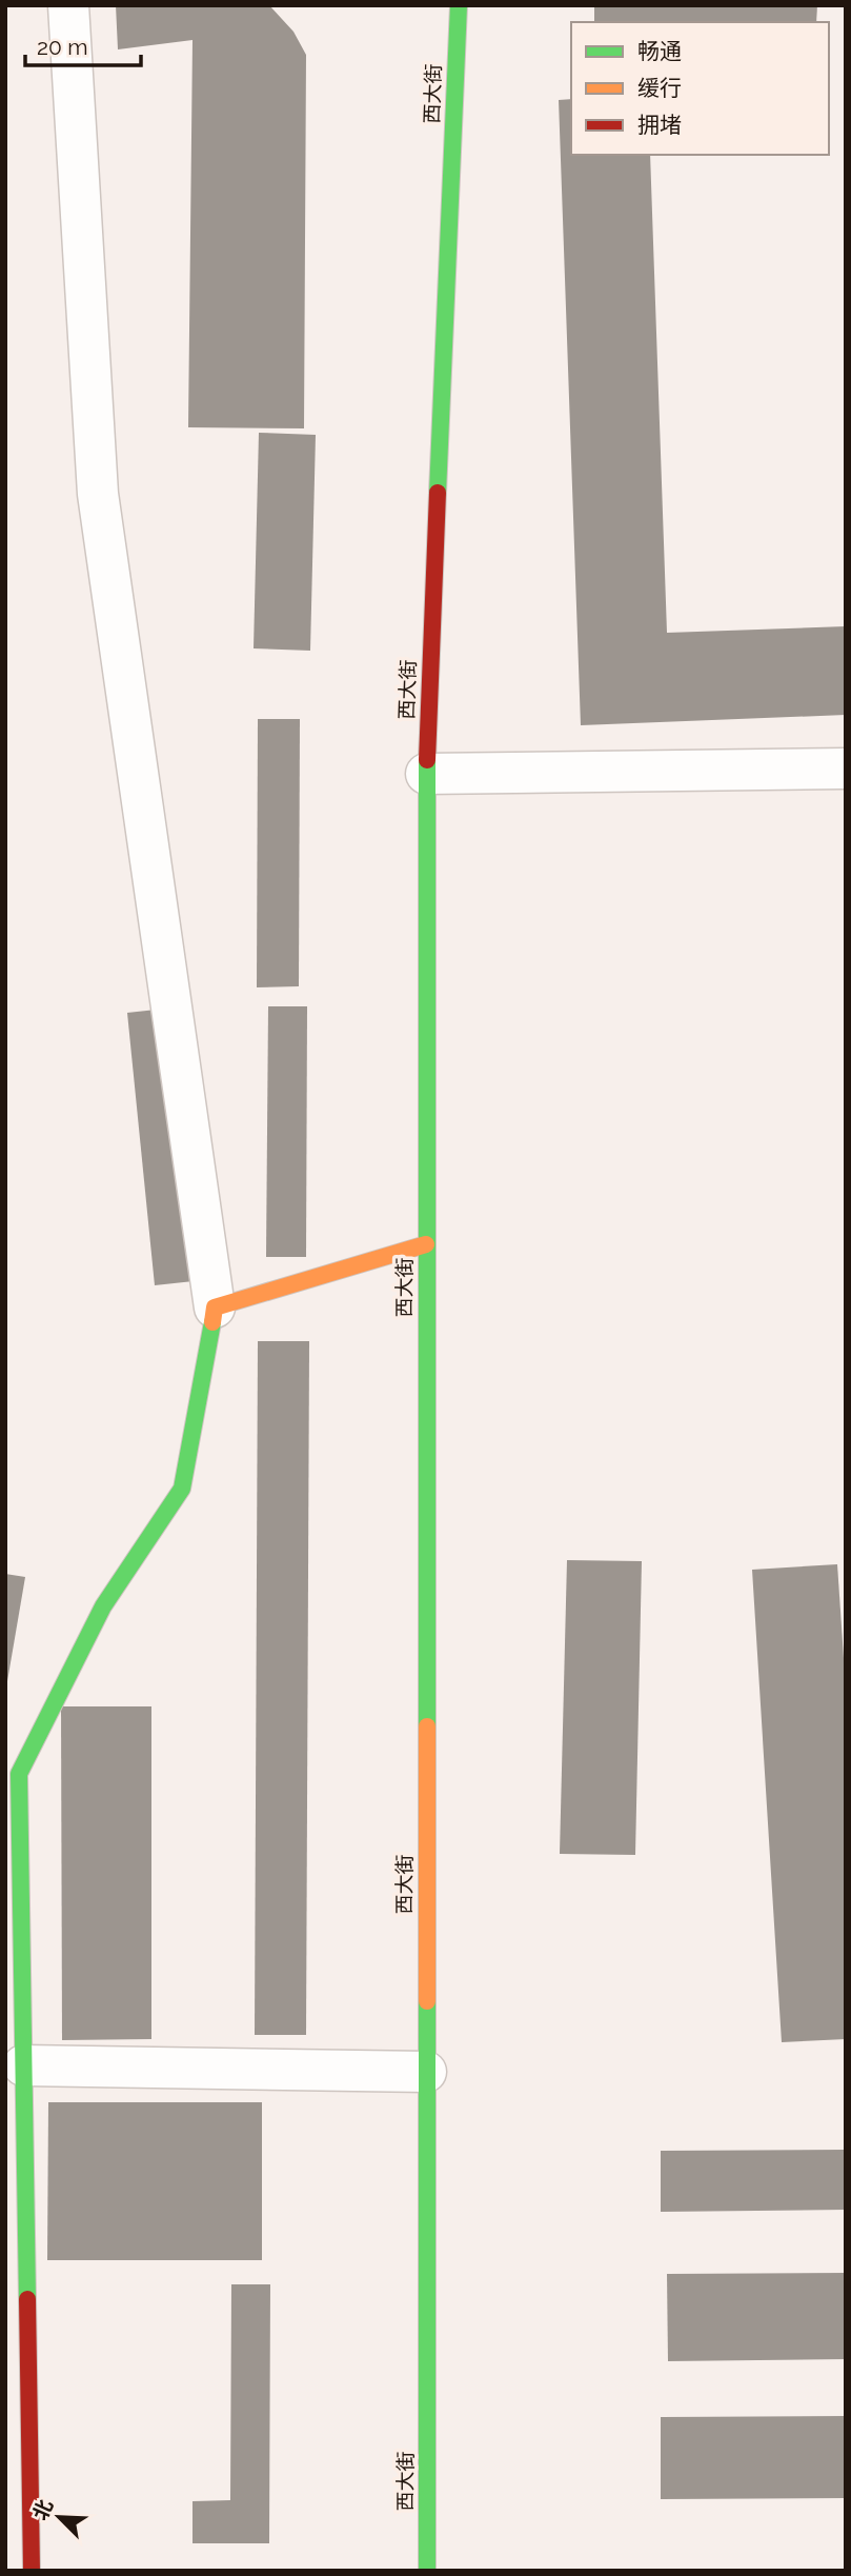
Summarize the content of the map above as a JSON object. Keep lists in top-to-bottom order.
{
  "streets": {
    "main road": ["西大街"]
  },
  "legend": ["畅通", "缓行", "拥堵"],
  "scale_bar": "20 m",
  "north": "top left"
}
